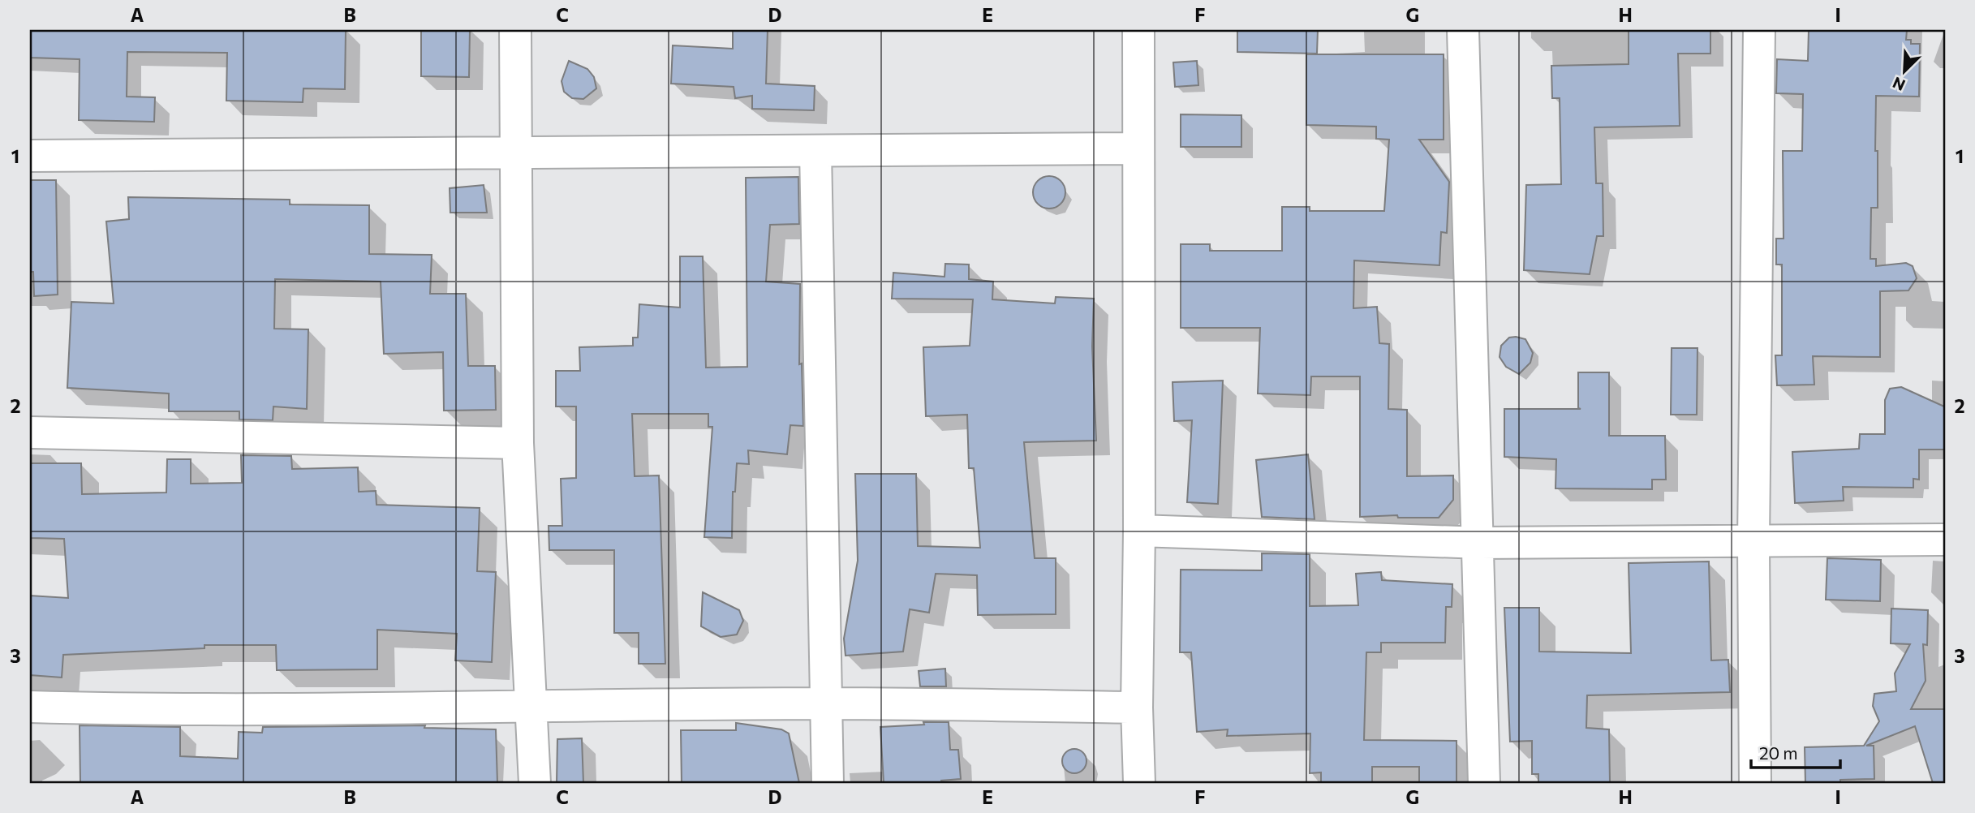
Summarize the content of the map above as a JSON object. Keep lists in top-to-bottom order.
{
  "scale_bar": "20 m",
  "north": "bottom left",
  "grid": {
    "columns": [
      "A",
      "B",
      "C",
      "D",
      "E",
      "F",
      "G",
      "H",
      "I"
    ],
    "rows": ["1", "2", "3"]
  }
}
